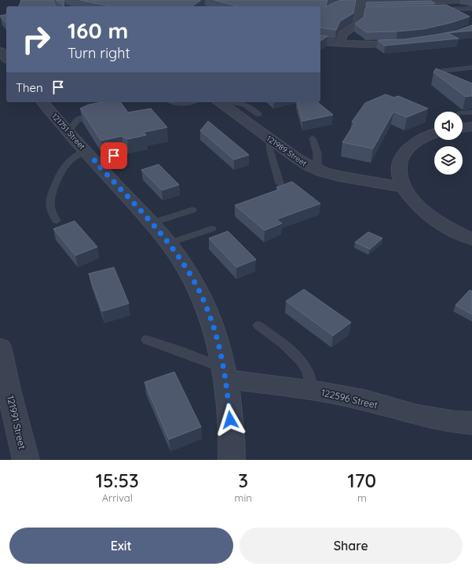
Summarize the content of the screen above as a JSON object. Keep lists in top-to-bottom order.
{
  "streets": {
    "street": [
      "121751 Street",
      "121989 Street",
      "122596 Street",
      "121991 Street"
    ]
  },
  "crossings": [
    ["121751 Street", "122596 Street"]
  ],
  "page": {
    "turn": ["160 m", "Turn right"],
    "then": "Then",
    "eta": [
      "15:53",
      "Arrival",
      "3",
      "min",
      "170",
      "m"
    ],
    "buttons": ["Exit", "Share"]
  }
}
